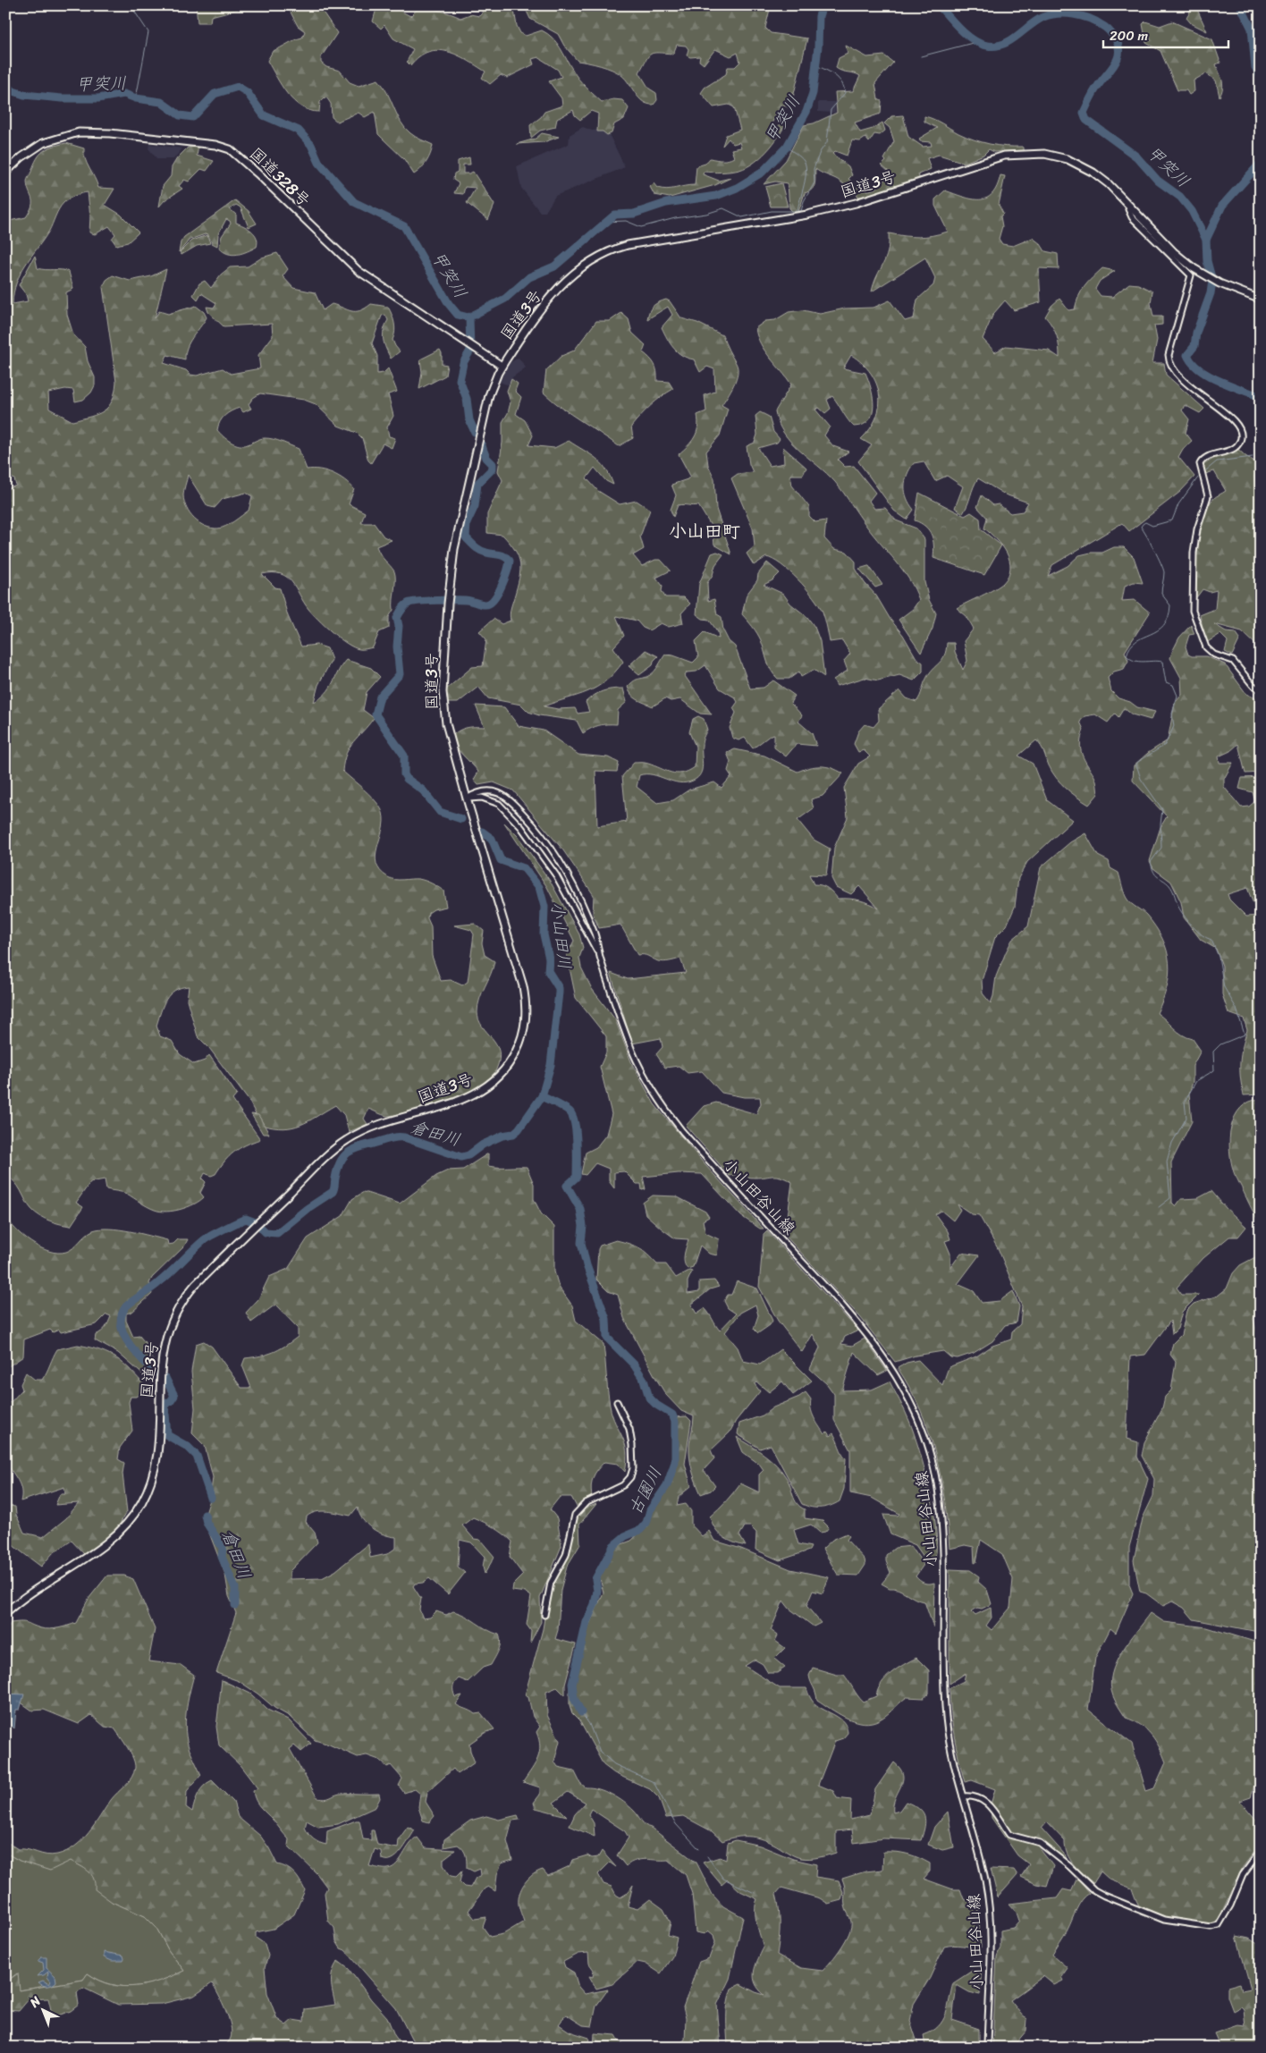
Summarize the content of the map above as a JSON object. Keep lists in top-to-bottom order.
{
  "streets": {
    "highway": ["国道328号", "国道3号"],
    "main road": ["小山田谷山線"]
  },
  "crossings": [
    ["国道328号", "国道3号"],
    ["国道3号", "小山田谷山線"]
  ],
  "districts": ["小山田町"],
  "water": [
    "甲突川",
    "小山田川",
    "倉田川",
    "古園川"
  ],
  "scale_bar": "200 m",
  "north": "top left"
}
